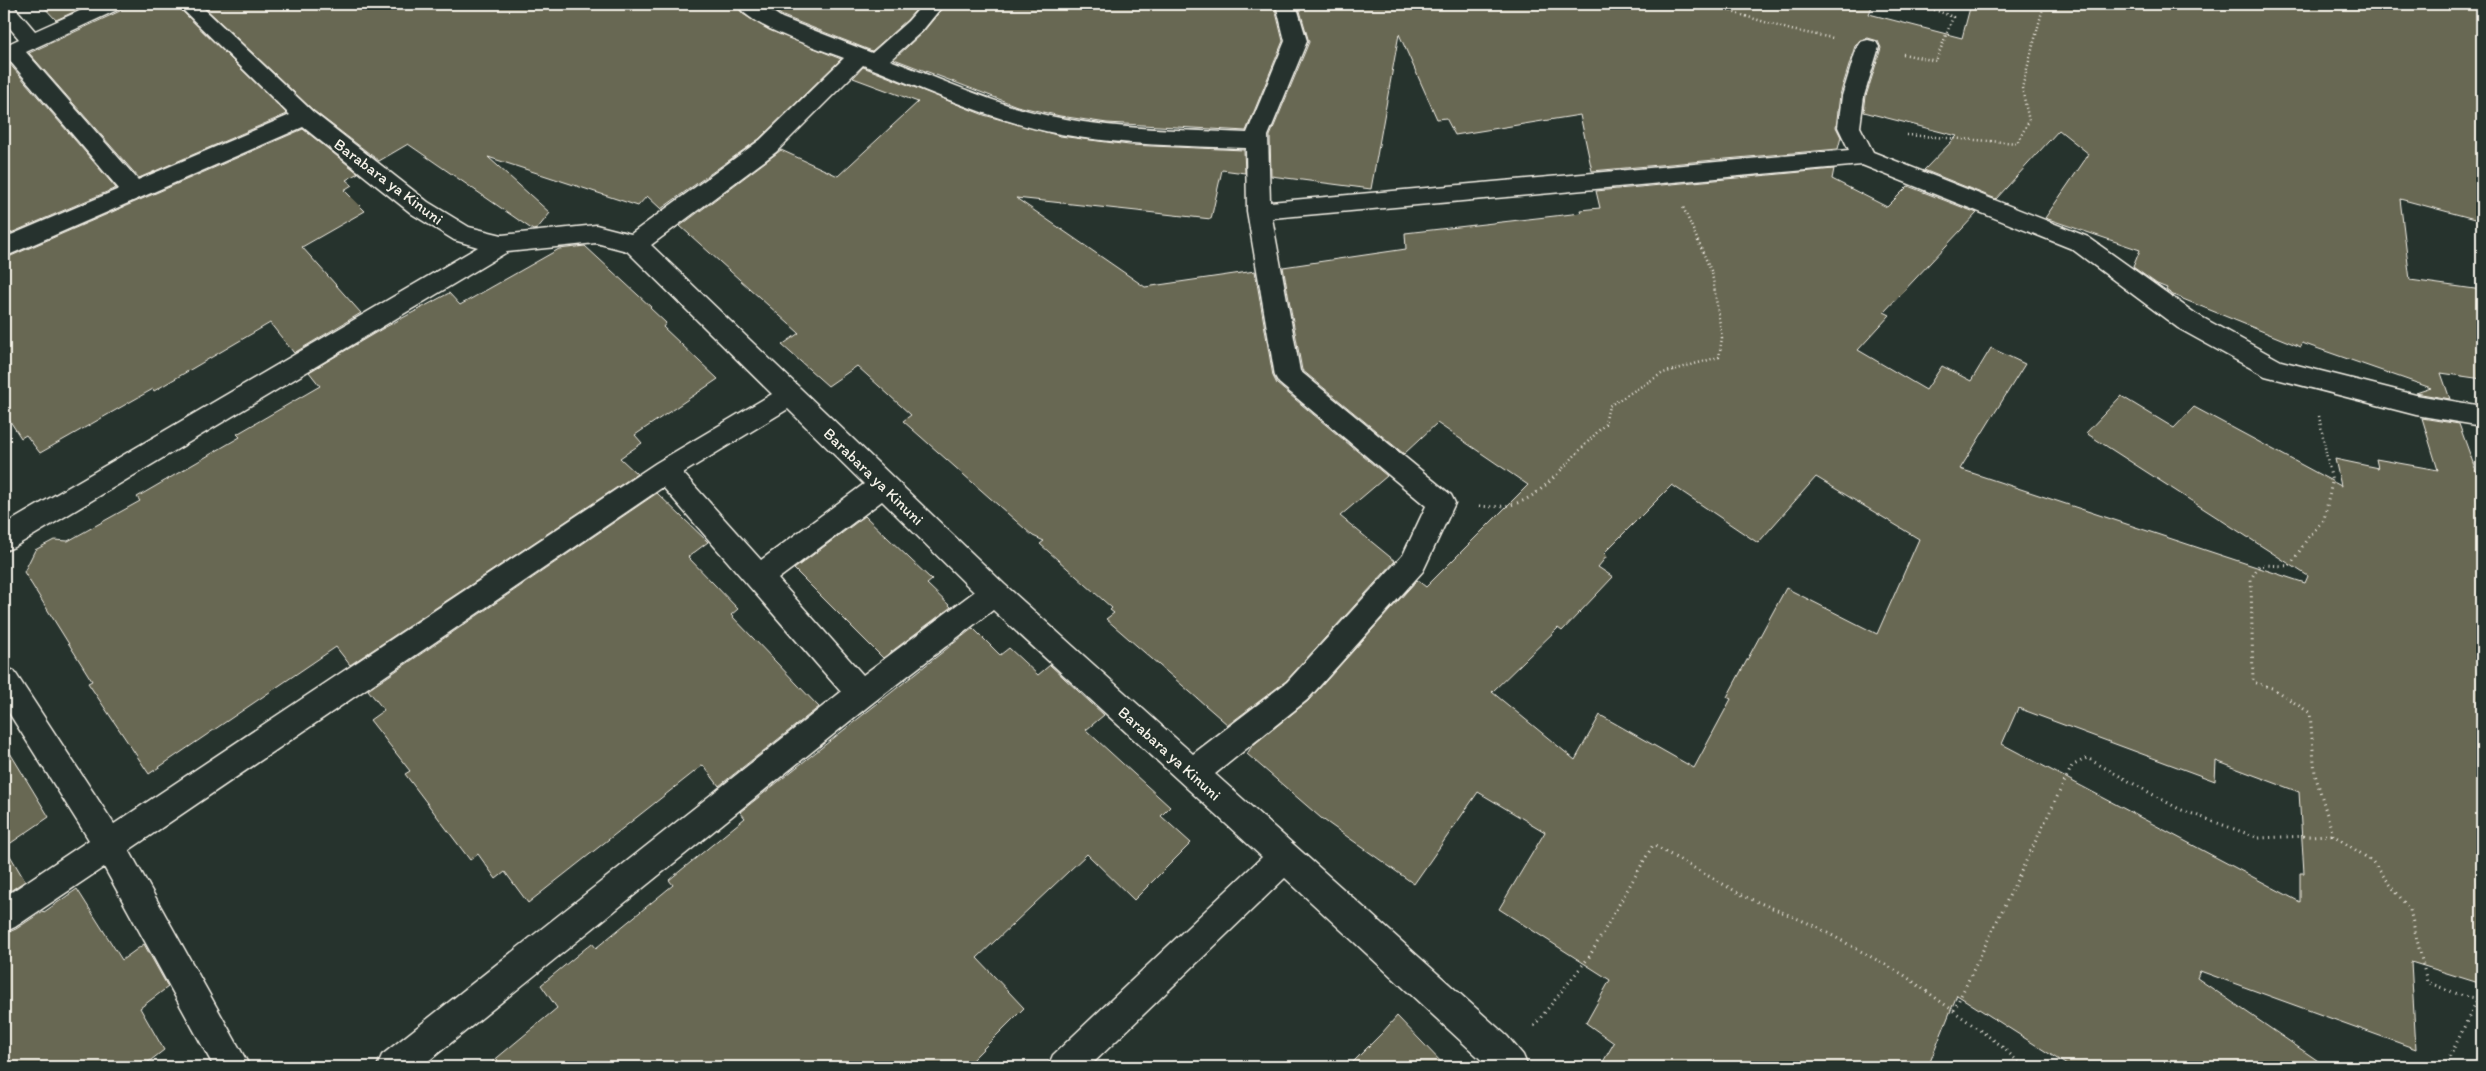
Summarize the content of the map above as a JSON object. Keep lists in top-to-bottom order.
{
  "streets": {
    "street": ["Barabara ya Kinuni"]
  }
}
